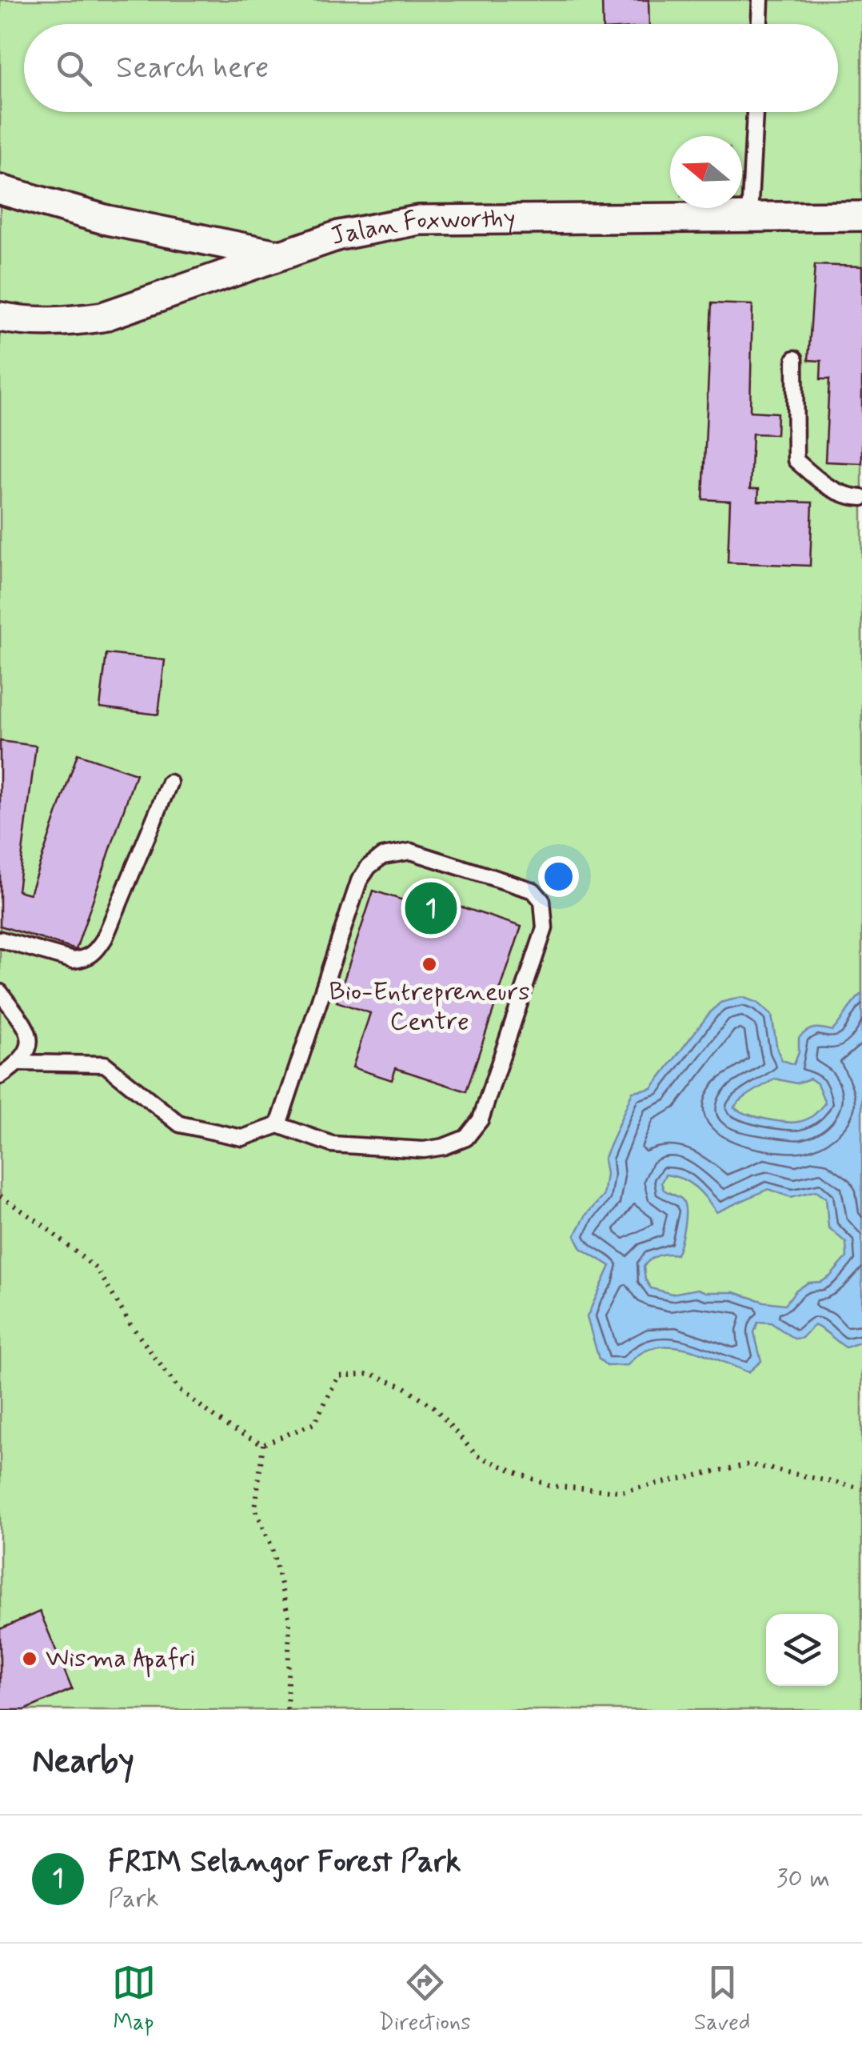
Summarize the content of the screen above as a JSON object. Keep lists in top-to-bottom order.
{
  "streets": {
    "street": ["Jalan Foxworthy"]
  },
  "places": ["Bio-Entrepreneurs Centre", "Wisma Apafri"],
  "north": "left",
  "page": {
    "search": "Search here",
    "pins": "1",
    "heading": "Nearby",
    "list": [
      {
        "mark": "1",
        "name": "FRIM Selangor Forest Park",
        "note": "Park",
        "value": "30 m"
      }
    ],
    "nav": ["Map", "Directions", "Saved"]
  }
}
